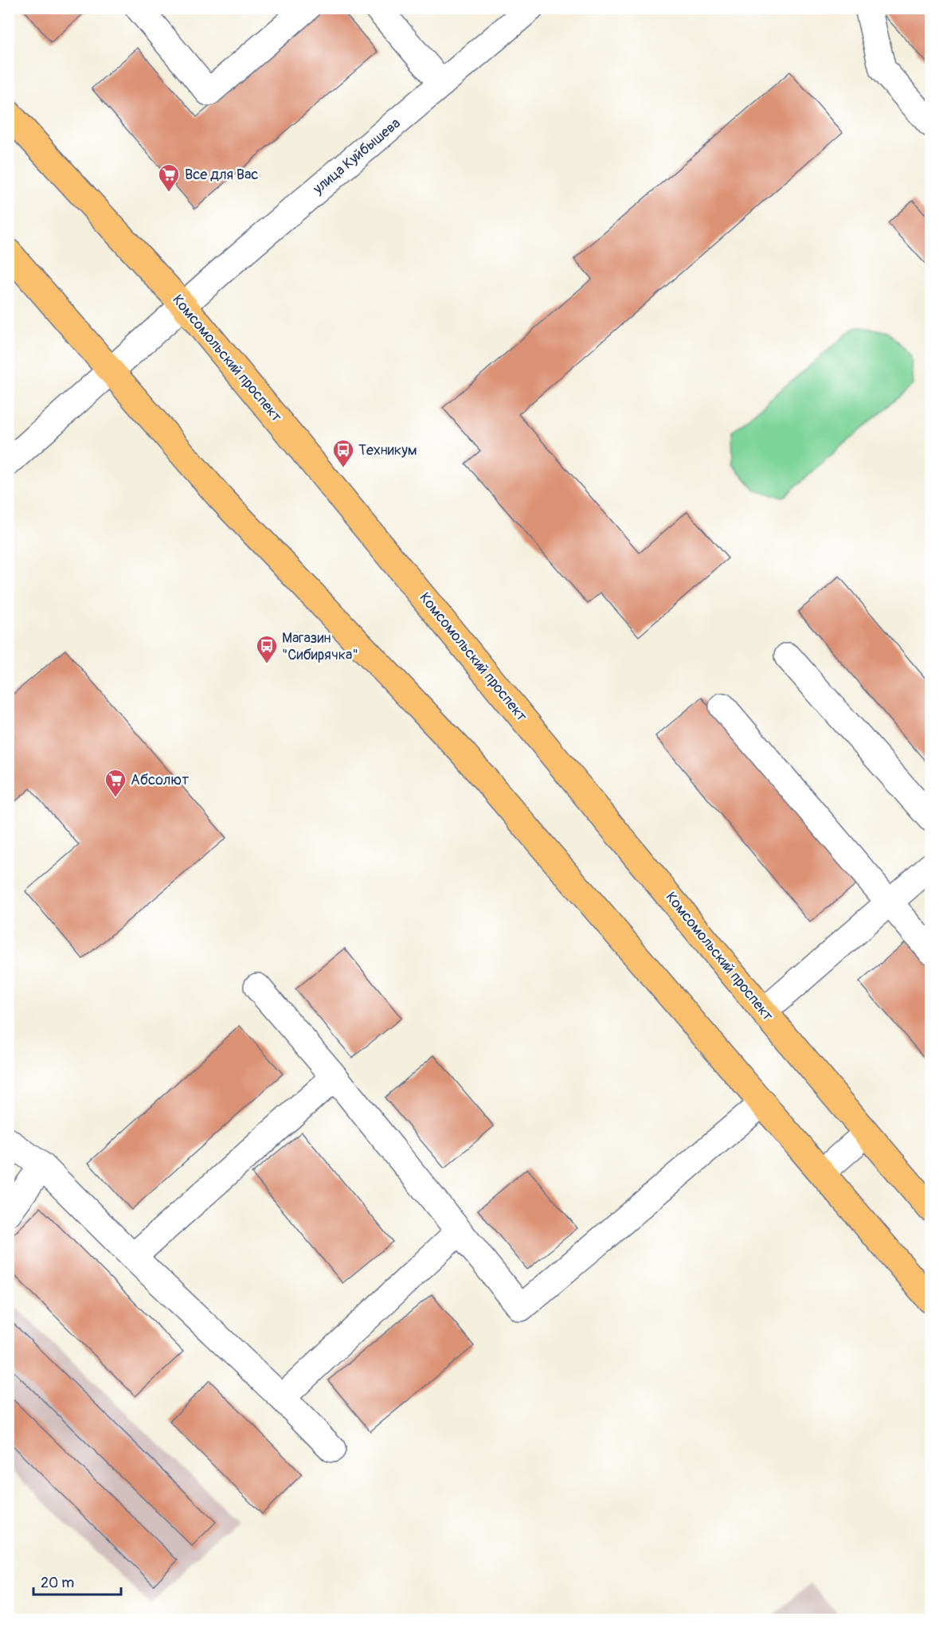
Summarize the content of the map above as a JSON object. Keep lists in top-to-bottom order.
{
  "streets": {
    "main road": ["Комсомольский проспект"],
    "street": ["улица Куйбышева"]
  },
  "crossings": [
    ["улица Куйбышева", "Комсомольский проспект"]
  ],
  "places": {
    "supermarket": ["Все для Вас", "Абсолют"],
    "bus stop": ["Техникум", "Магазин \"Сибирячка\""]
  },
  "scale_bar": "20 m"
}
